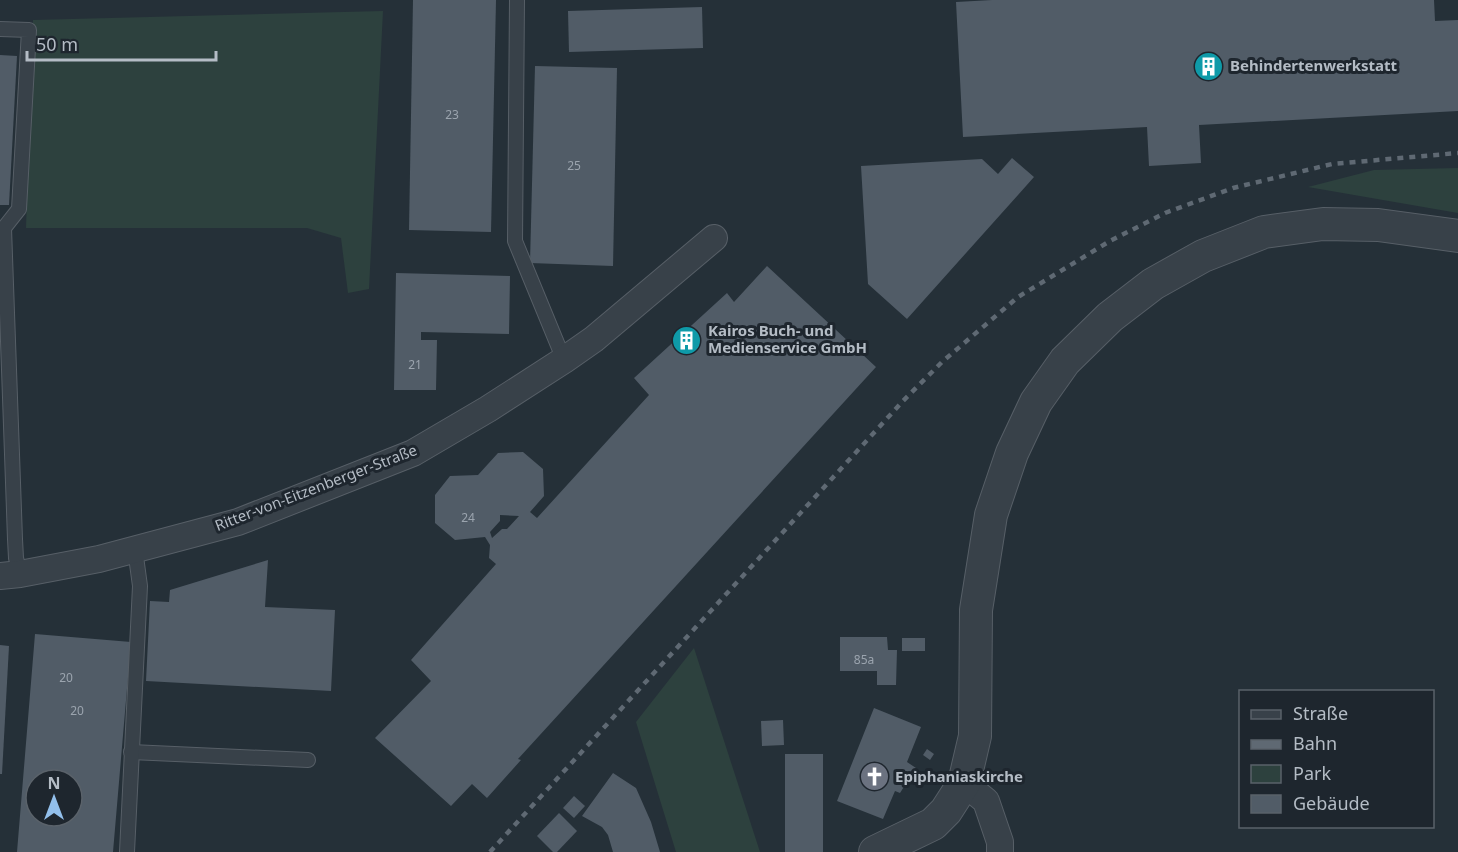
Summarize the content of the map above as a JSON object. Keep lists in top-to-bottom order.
{
  "streets": {
    "street": ["Ritter-von-Eitzenberger-Straße"]
  },
  "places": {
    "building": ["Behindertenwerkstatt", "Kairos Buch- und Medienservice GmbH"],
    "church": ["Epiphaniaskirche"]
  },
  "house_numbers": [
    "23",
    "25",
    "21",
    "24",
    "85a",
    "20",
    "20"
  ],
  "legend": [
    "Straße",
    "Bahn",
    "Park",
    "Gebäude"
  ],
  "scale_bar": "50 m",
  "north": "top"
}
